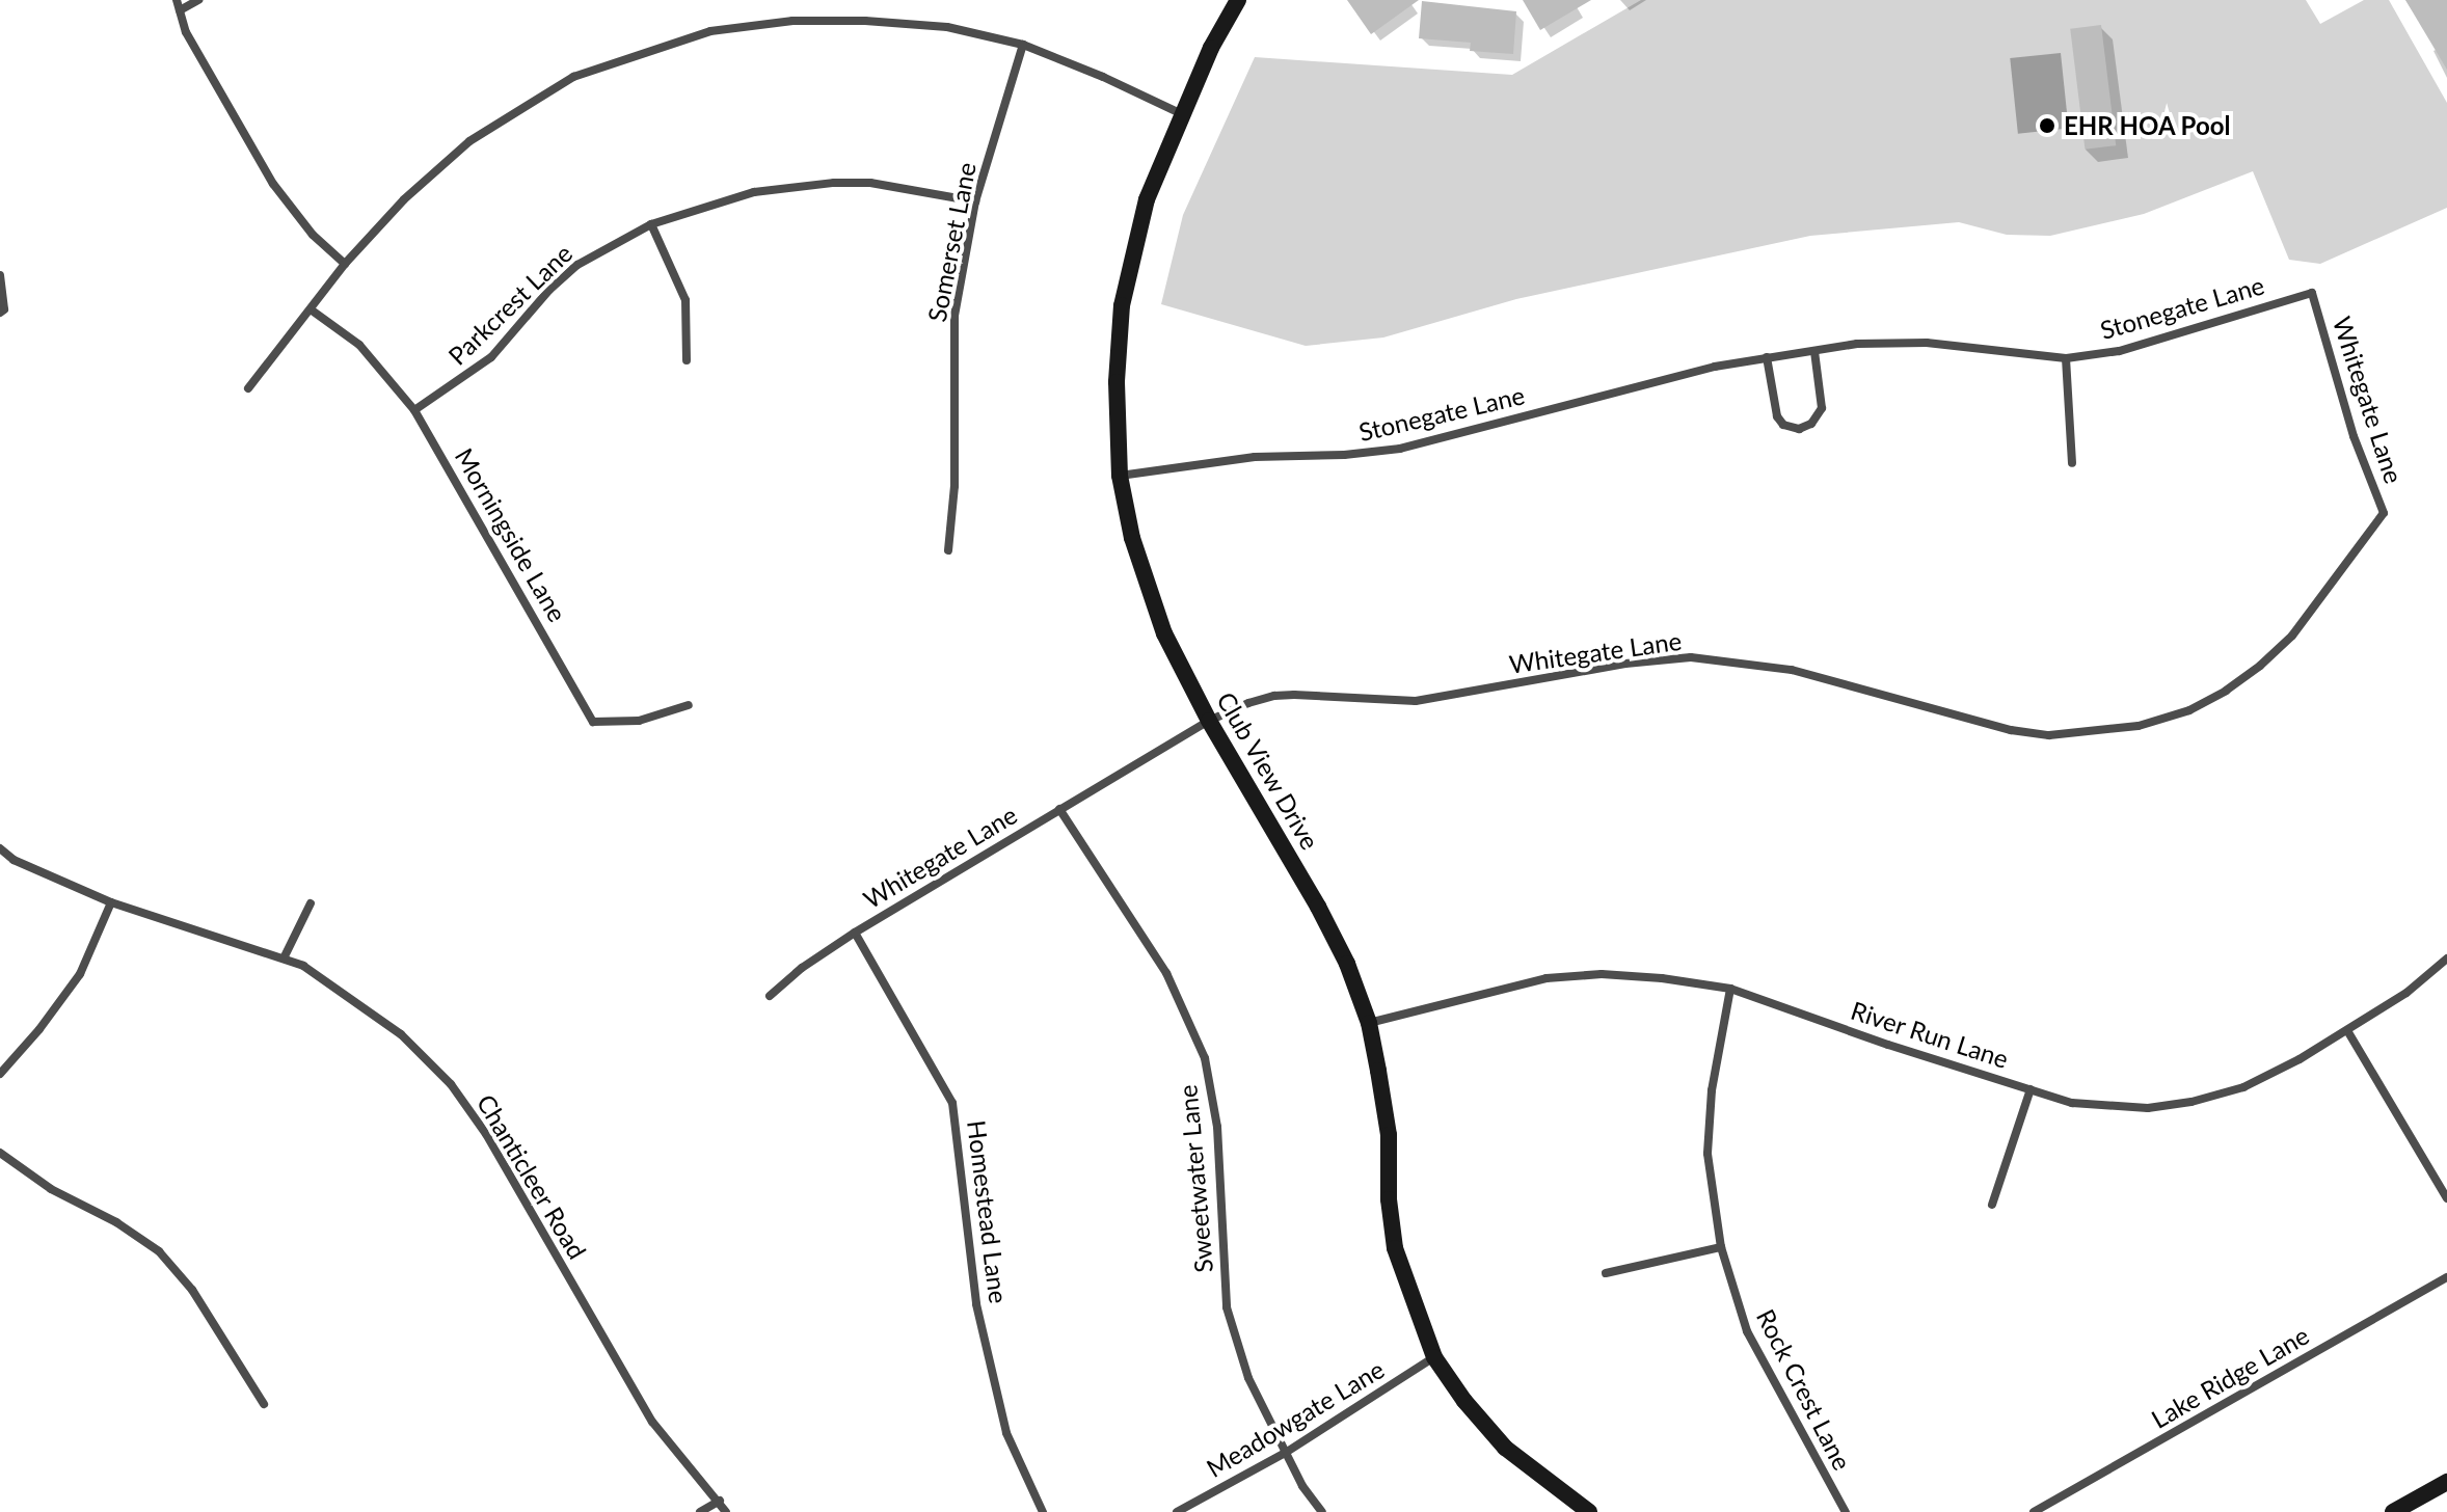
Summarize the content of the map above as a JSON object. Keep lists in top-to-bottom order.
{
  "streets": {
    "street": [
      "Somerset Lane",
      "Parkcrest Lane",
      "Stonegate Lane",
      "Whitegate Lane",
      "Morningside Lane",
      "Club View Drive",
      "River Run Lane",
      "Chanticleer Road",
      "Sweetwater Lane",
      "Homestead Lane",
      "Lake Ridge Lane",
      "Rock Crest Lane",
      "Meadowgate Lane"
    ]
  },
  "crossings": [
    ["Somerset Lane", "Parkcrest Lane"],
    ["Parkcrest Lane", "Morningside Lane"],
    ["Stonegate Lane", "Whitegate Lane"],
    ["Stonegate Lane", "Club View Drive"],
    ["Whitegate Lane", "Club View Drive"],
    ["Whitegate Lane", "Sweetwater Lane"],
    ["Whitegate Lane", "Homestead Lane"],
    ["Club View Drive", "River Run Lane"],
    ["Club View Drive", "Meadowgate Lane"],
    ["River Run Lane", "Rock Crest Lane"],
    ["Sweetwater Lane", "Meadowgate Lane"]
  ],
  "places": ["EHR HOA Pool"]
}
